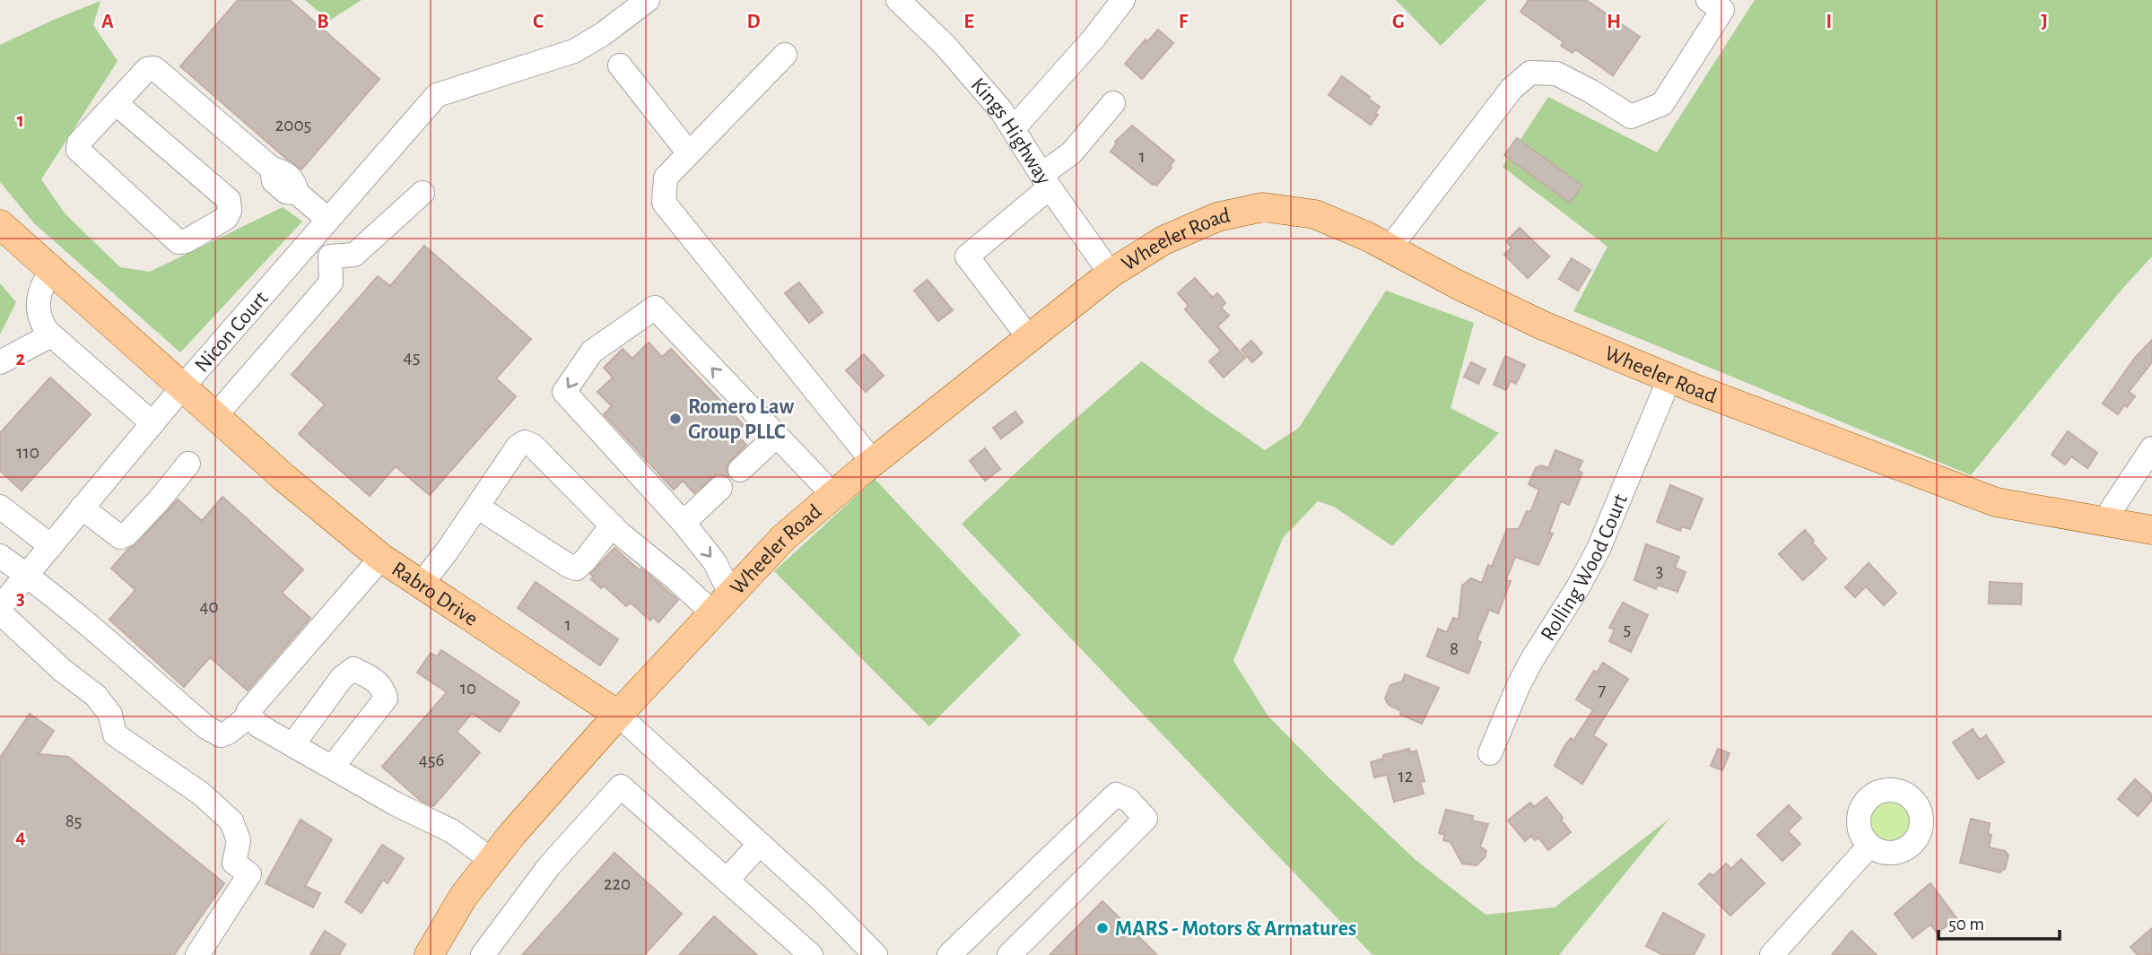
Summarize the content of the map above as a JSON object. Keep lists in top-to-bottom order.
{
  "streets": {
    "main road": ["Wheeler Road", "Rabro Drive"],
    "street": ["Kings Highway", "Nicon Court", "Rolling Wood Court"]
  },
  "crossings": [
    ["Kings Highway", "Wheeler Road"],
    ["Wheeler Road", "Rolling Wood Court"],
    ["Wheeler Road", "Rabro Drive"],
    ["Nicon Court", "Rabro Drive"]
  ],
  "places": ["Romero Law Group PLLC", "MARS - Motors & Armatures"],
  "house_numbers": [
    "2005",
    "1",
    "45",
    "110",
    "3",
    "40",
    "1",
    "5",
    "8",
    "10",
    "7",
    "456",
    "12",
    "85",
    "220"
  ],
  "scale_bar": "50 m",
  "grid": {
    "columns": [
      "A",
      "B",
      "C",
      "D",
      "E",
      "F",
      "G",
      "H",
      "I",
      "J"
    ],
    "rows": [
      "1",
      "2",
      "3",
      "4"
    ]
  }
}
